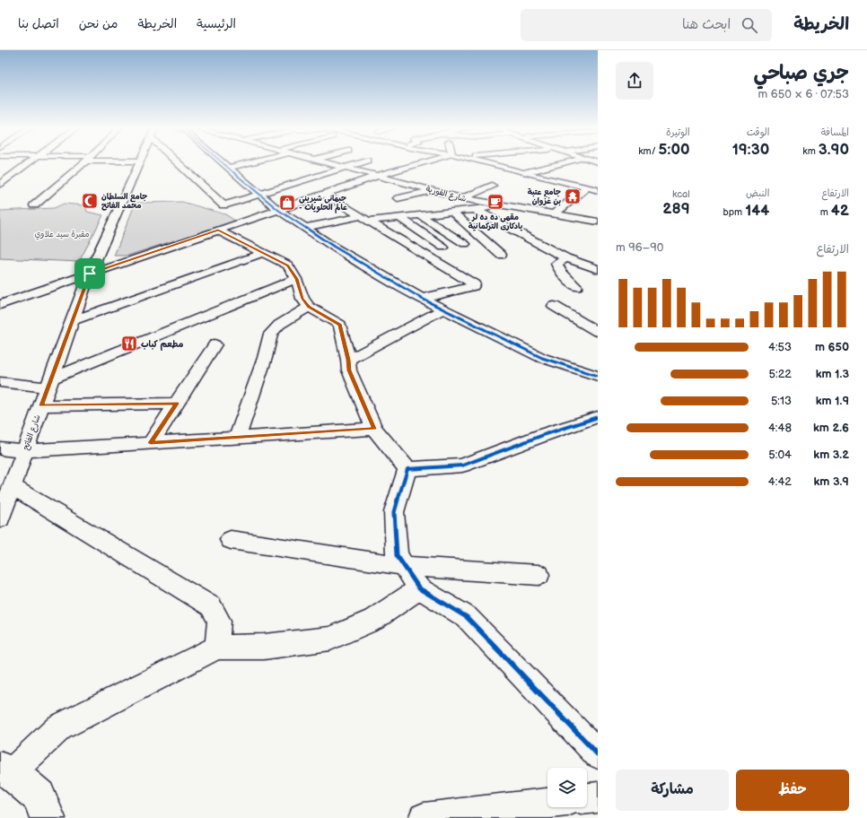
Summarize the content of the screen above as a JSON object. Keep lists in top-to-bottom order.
{
  "streets": {
    "street": ["شارع القورية", "شارع الفاتح"]
  },
  "parks": ["مقبرة سيد علاوي"],
  "places": {
    "temple": ["جامع عتبة بن غزوان"],
    "mosque": ["جامع السلطان محمد الفاتح"],
    "cafe": ["مقهى ده ده لر يادكارى التركمانية"],
    "shop": ["جیهانی شیرینی - عالم الحلويات"],
    "restaurant": ["مطعم كباب"]
  },
  "page": {
    "header": "الخريطة",
    "search": "ابحث هنا",
    "nav": [
      "الرئيسية",
      "الخريطة",
      "من نحن",
      "اتصل بنا"
    ],
    "heading": ["جري صباحي", "07:53 · 6 × 650 m"],
    "stats": [
      ["المسافة", "3.90 km"],
      ["الوقت", "19:30"],
      ["الوتيرة", "5:00 /km"],
      ["الارتفاع", "42 m"],
      ["النبض", "144 bpm"],
      ["kcal", "289"]
    ],
    "chart": ["الارتفاع", "90–96 m"],
    "list": [
      {
        "name": "650 m",
        "note": "4:53"
      },
      {
        "name": "1.3 km",
        "note": "5:22"
      },
      {
        "name": "1.9 km",
        "note": "5:13"
      },
      {
        "name": "2.6 km",
        "note": "4:48"
      },
      {
        "name": "3.2 km",
        "note": "5:04"
      },
      {
        "name": "3.9 km",
        "note": "4:42"
      }
    ],
    "buttons": ["حفظ", "مشاركة"]
  }
}
